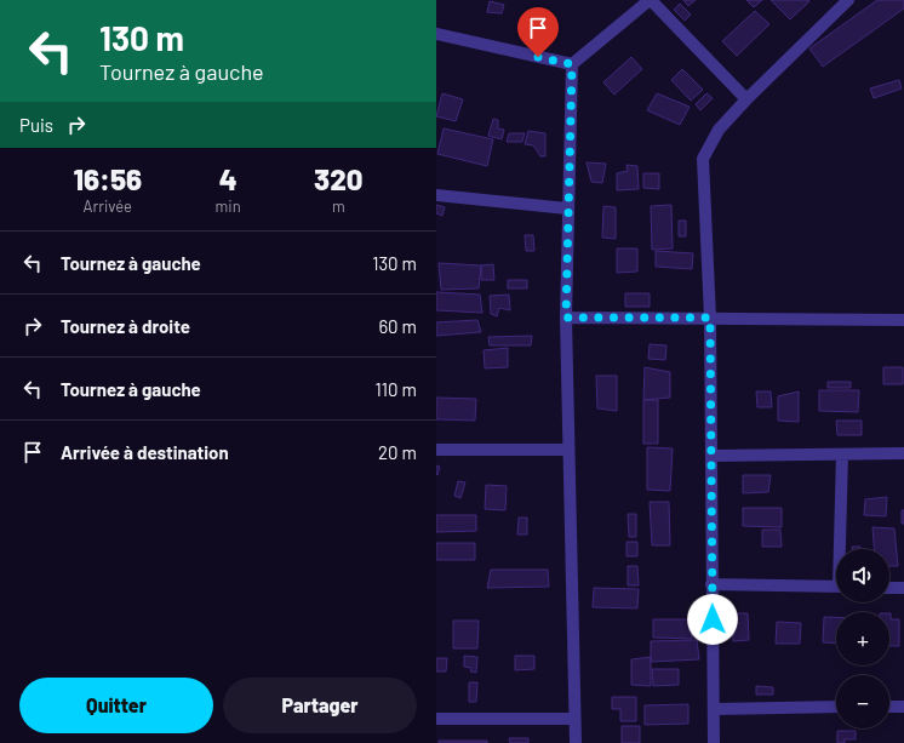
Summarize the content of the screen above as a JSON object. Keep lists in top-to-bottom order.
{
  "page": {
    "turn": ["130 m", "Tournez à gauche"],
    "then": "Puis",
    "eta": [
      "16:56",
      "Arrivée",
      "4",
      "min",
      "320",
      "m"
    ],
    "list": [
      {
        "name": "Tournez à gauche",
        "value": "130 m"
      },
      {
        "name": "Tournez à droite",
        "value": "60 m"
      },
      {
        "name": "Tournez à gauche",
        "value": "110 m"
      },
      {
        "name": "Arrivée à destination",
        "value": "20 m"
      }
    ],
    "map_buttons": ["+", "−"],
    "buttons": ["Quitter", "Partager"]
  }
}
